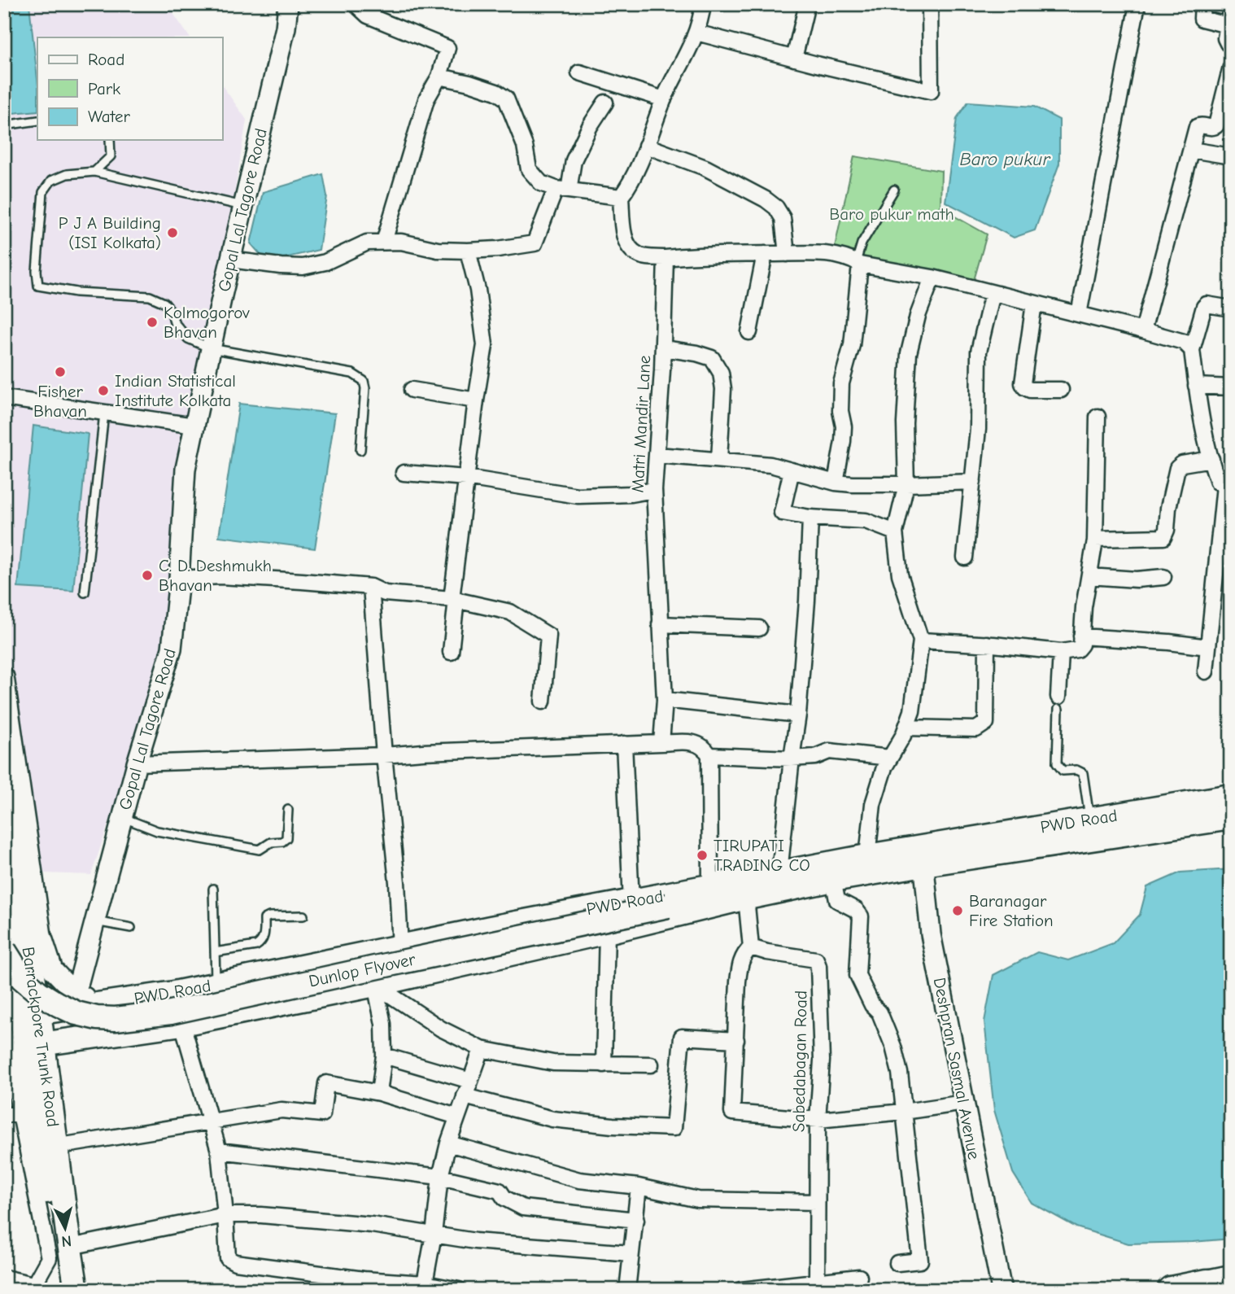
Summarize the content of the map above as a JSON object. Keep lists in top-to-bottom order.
{
  "streets": {
    "main road": ["PWD Road", "Dunlop Flyover", "Barrackpore Trunk Road"],
    "street": [
      "Gopal Lal Tagore Road",
      "Matri Mandir Lane",
      "Sabedabagan Road",
      "Deshpran Sasmal Avenue"
    ]
  },
  "crossings": [
    ["PWD Road", "Dunlop Flyover"],
    ["PWD Road", "Barrackpore Trunk Road"],
    ["PWD Road", "Deshpran Sasmal Avenue"],
    ["Dunlop Flyover", "Barrackpore Trunk Road"]
  ],
  "water": ["Baro pukur"],
  "parks": ["Baro pukur math"],
  "places": [
    "P J A Building (ISI Kolkata)",
    "Kolmogorov Bhavan",
    "Fisher Bhavan",
    "Indian Statistical Institute Kolkata",
    "C. D. Deshmukh Bhavan",
    "TIRUPATI TRADING CO",
    "Baranagar Fire Station"
  ],
  "legend": ["Road", "Park", "Water"],
  "north": "bottom"
}
